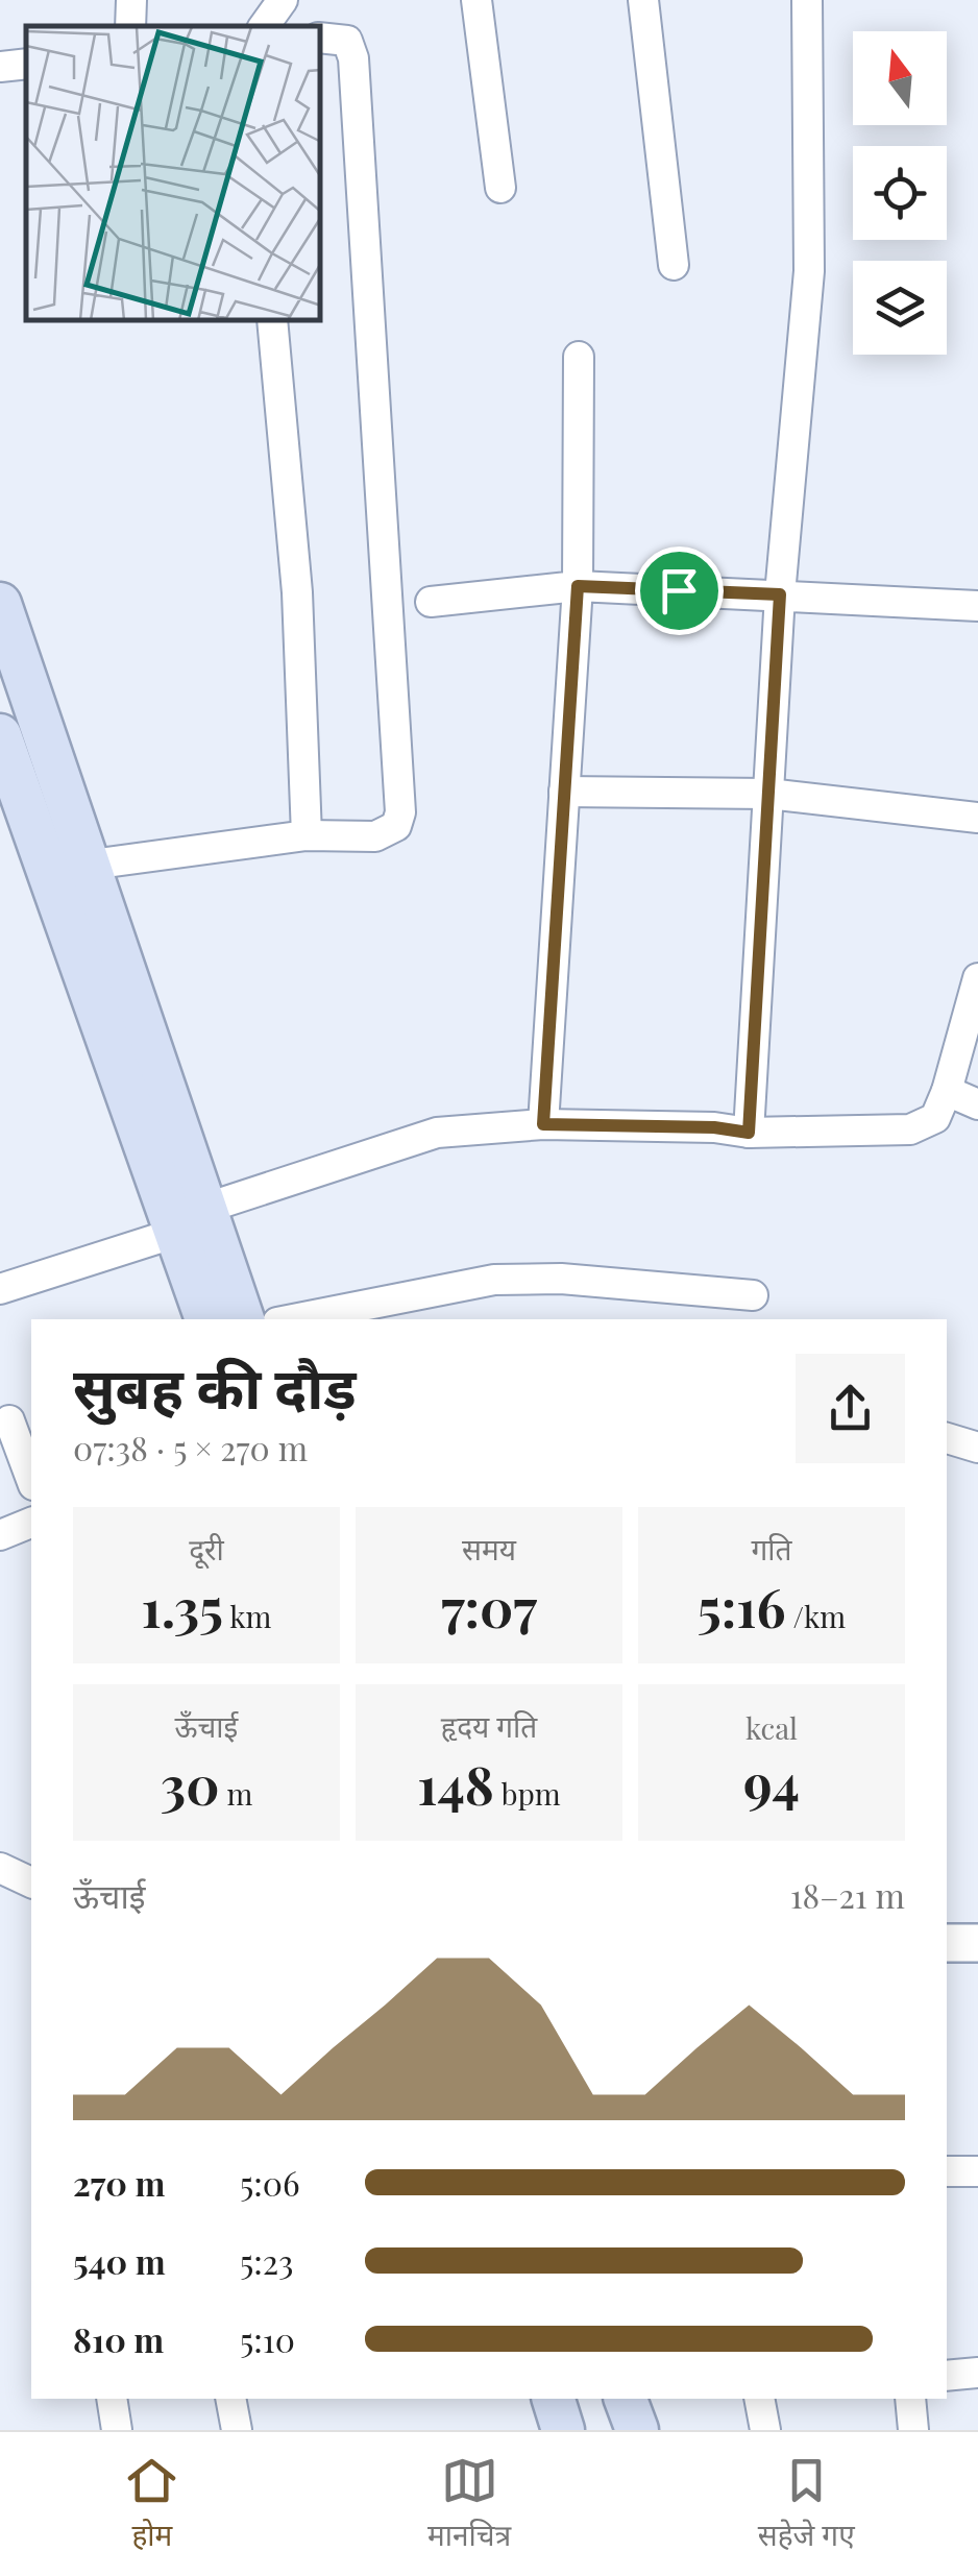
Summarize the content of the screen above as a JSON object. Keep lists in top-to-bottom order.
{
  "north": "top",
  "page": {
    "heading": ["सुबह की दौड़", "07:38 · 5 × 270 m"],
    "stats": [
      ["दूरी", "1.35 km"],
      ["समय", "7:07"],
      ["गति", "5:16 /km"],
      ["ऊँचाई", "30 m"],
      ["हृदय गति", "148 bpm"],
      ["kcal", "94"]
    ],
    "chart": ["ऊँचाई", "18–21 m"],
    "list": [
      {
        "name": "270 m",
        "note": "5:06"
      },
      {
        "name": "540 m",
        "note": "5:23"
      },
      {
        "name": "810 m",
        "note": "5:10"
      }
    ],
    "tabs": ["होम", "मानचित्र", "सहेजे गए"]
  }
}
